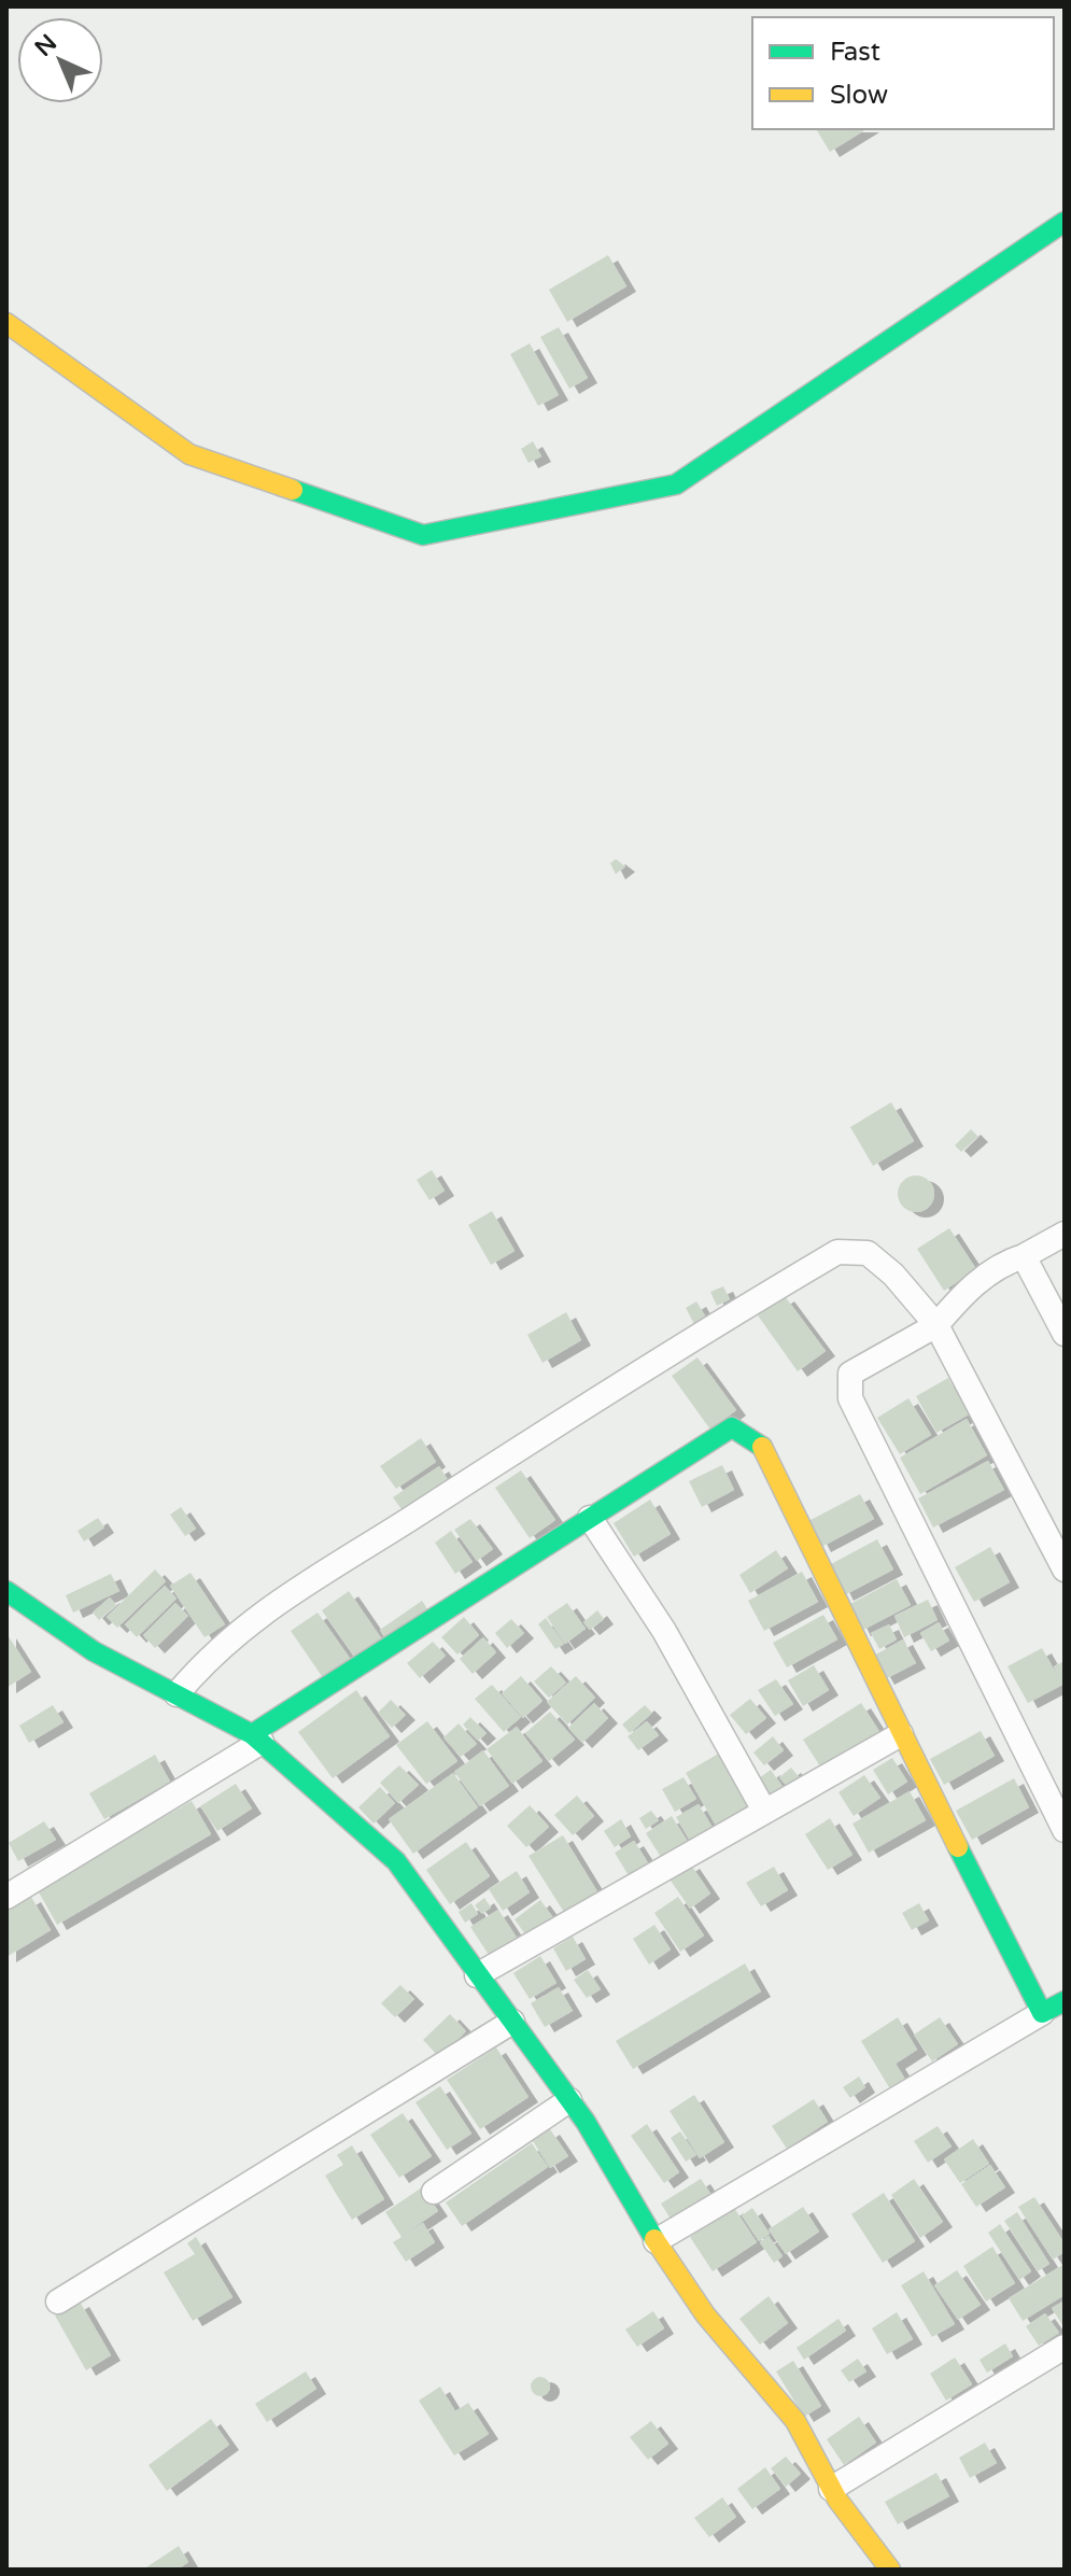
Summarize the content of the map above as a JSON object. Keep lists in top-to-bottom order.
{
  "legend": ["Fast", "Slow"],
  "north": "top left"
}
